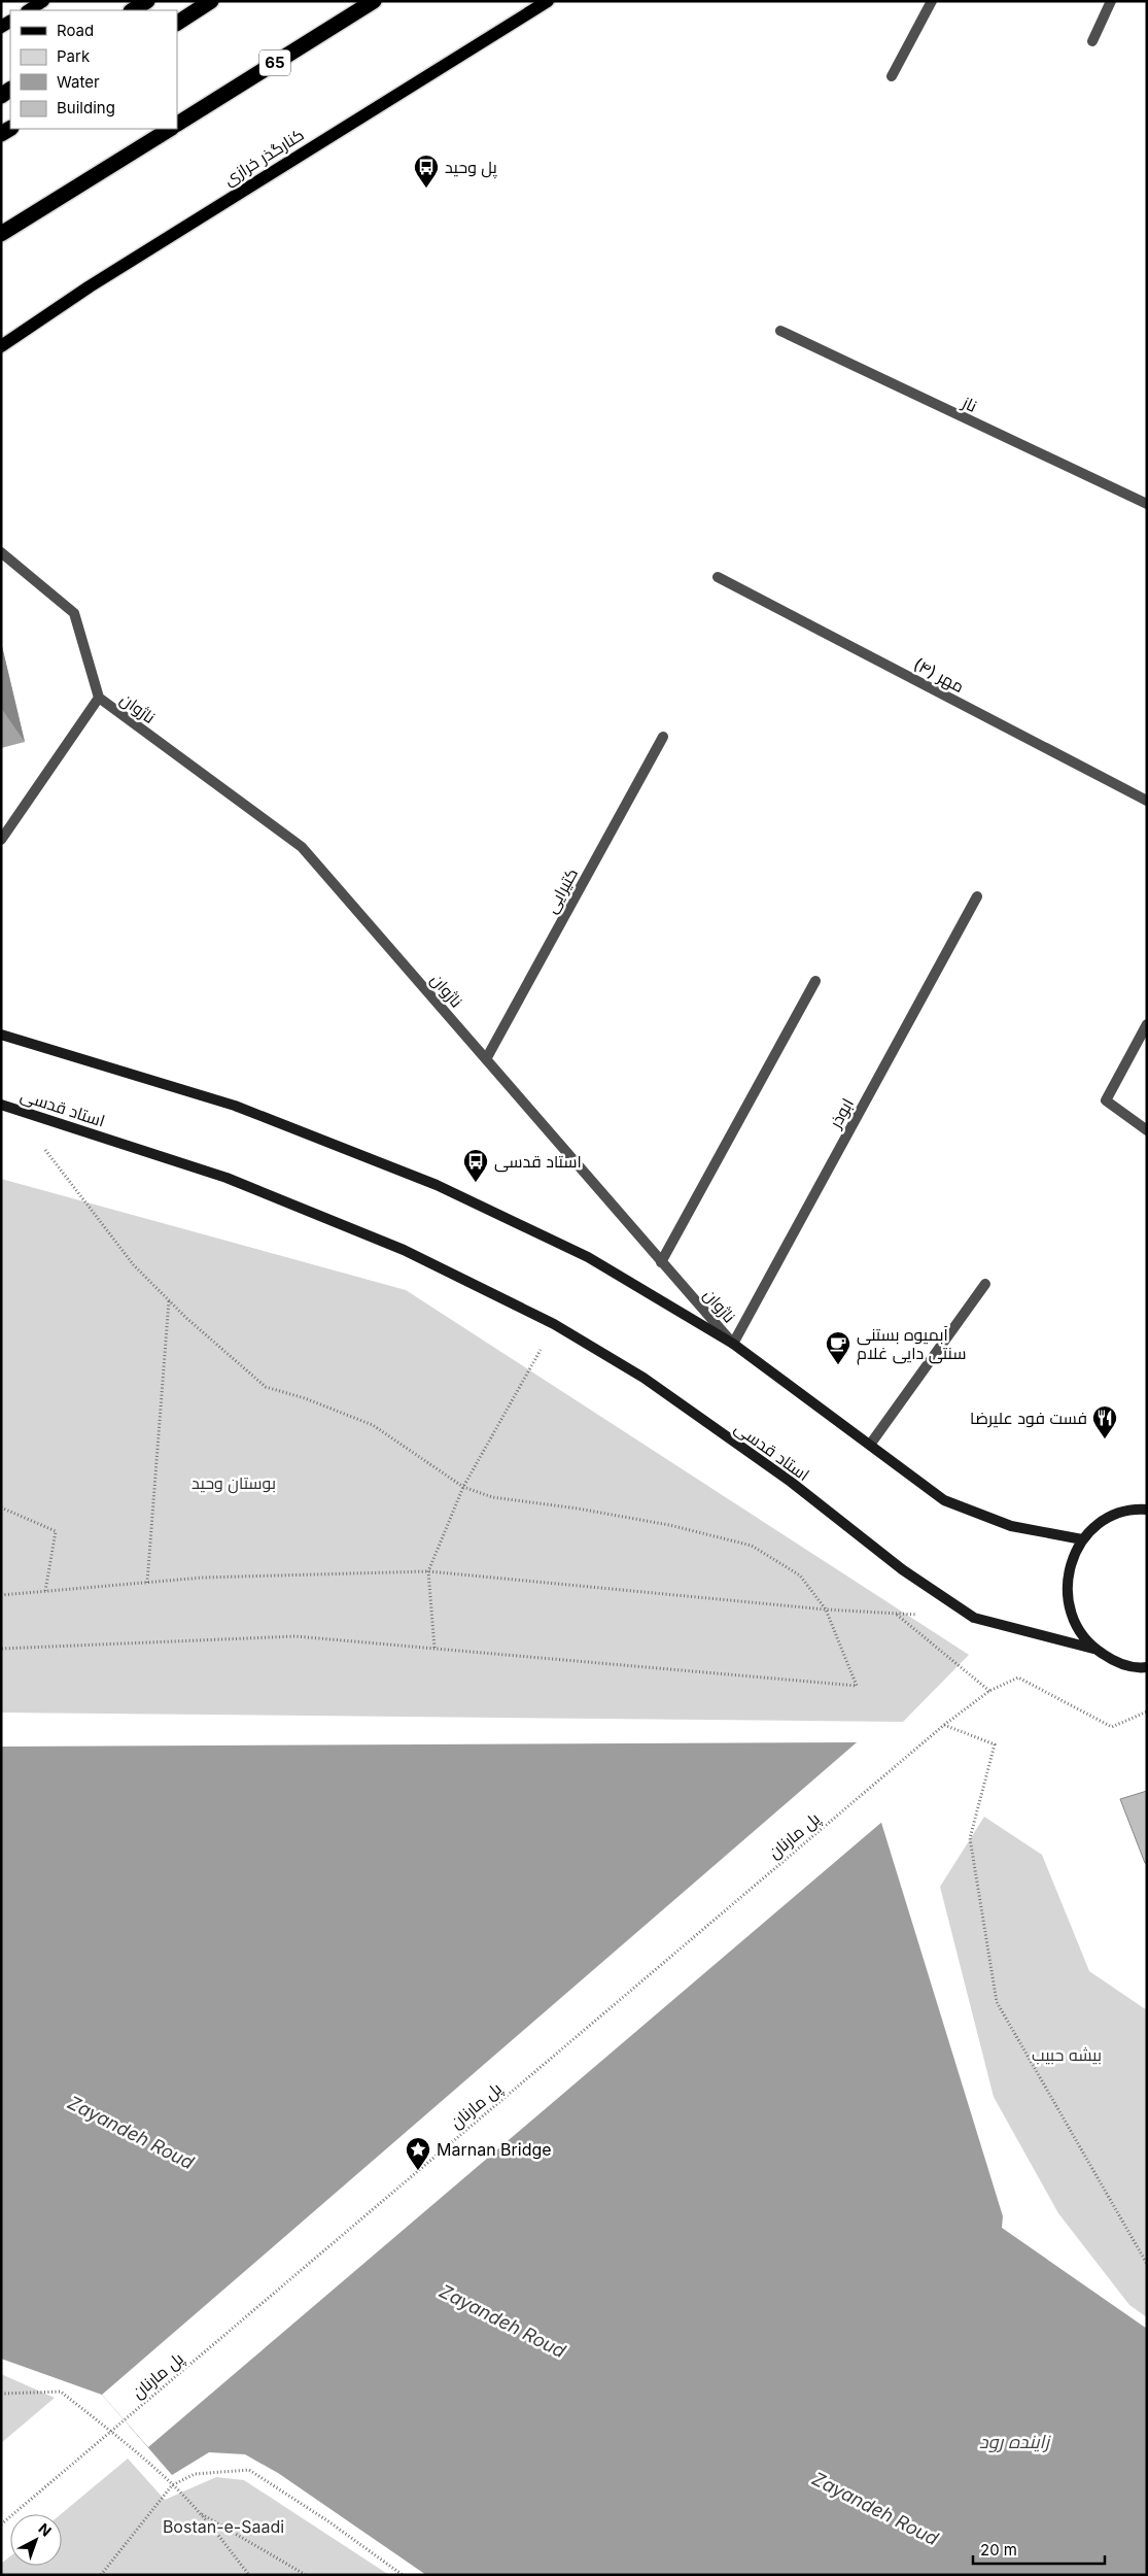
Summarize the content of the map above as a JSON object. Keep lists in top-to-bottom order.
{
  "streets": {
    "highway": ["65"],
    "main road": ["کنارگذر خرازی", "استاد قدسی"],
    "street": [
      "ناز",
      "مهر (۴)",
      "ناژوان",
      "کتیرایی",
      "ابوذر"
    ],
    "path": ["پل مارنان"]
  },
  "crossings": [
    ["ناژوان", "کتیرایی"],
    ["ناژوان", "ابوذر"]
  ],
  "water": ["Zayandeh Roud", "زاینده رود"],
  "parks": ["بوستان وحید", "بیشه حبیب", "Bostan-e-Saadi"],
  "places": {
    "bus stop": ["پل وحید", "استاد قدسی"],
    "cafe": ["آبمیوه بستنی سنتی دایی غلام"],
    "restaurant": ["فست فود علیرضا"],
    "place": ["Marnan Bridge"]
  },
  "legend": [
    "Road",
    "Park",
    "Water",
    "Building"
  ],
  "scale_bar": "20 m",
  "north": "top right"
}
